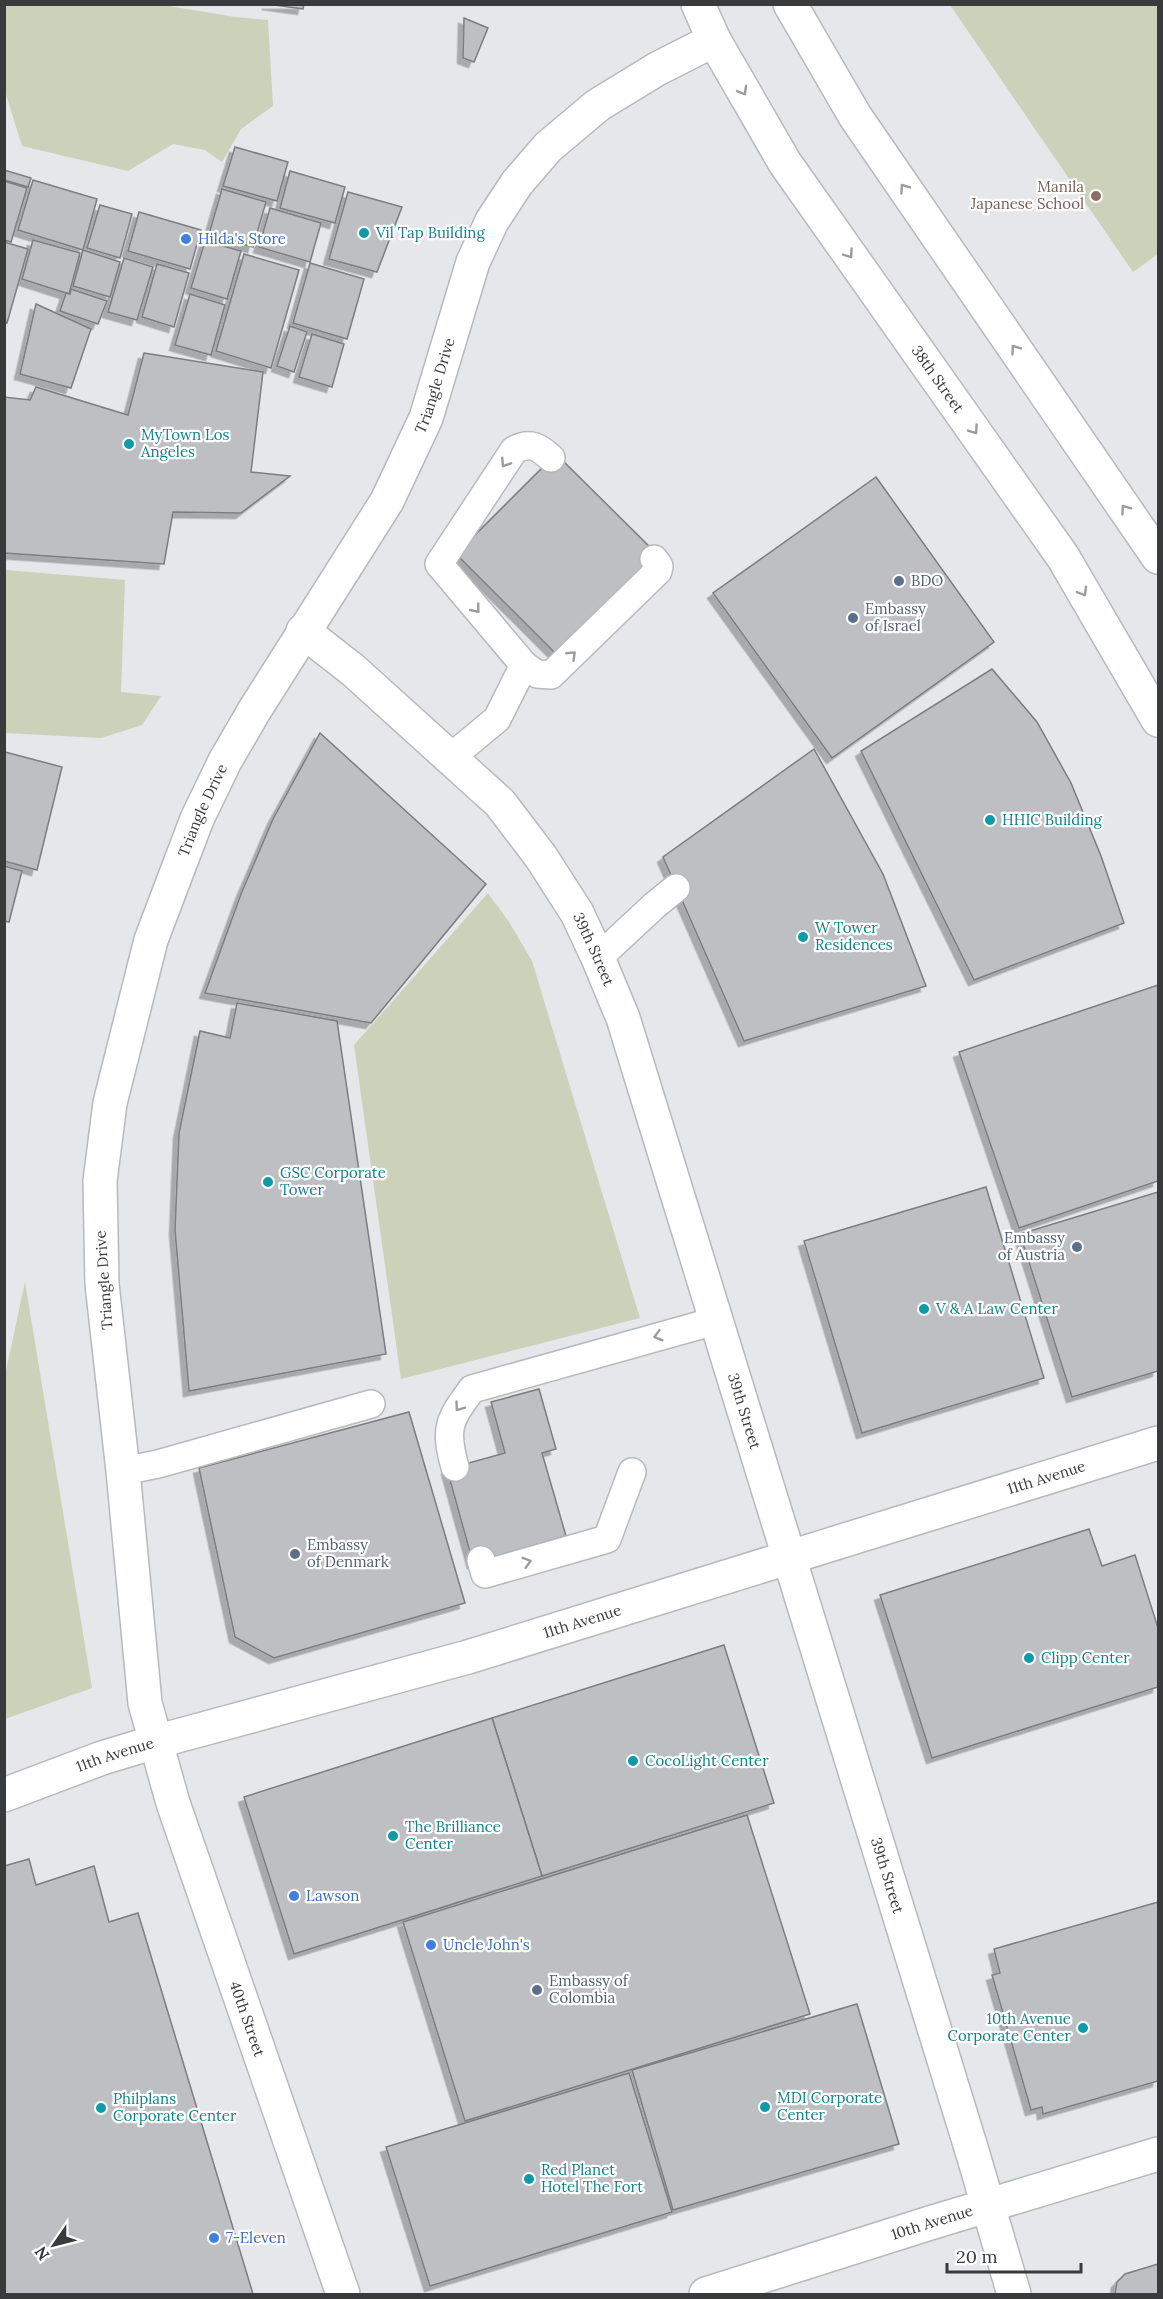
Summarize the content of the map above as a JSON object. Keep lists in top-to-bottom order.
{
  "streets": {
    "street": [
      "38th Street",
      "Triangle Drive",
      "39th Street",
      "11th Avenue",
      "40th Street",
      "10th Avenue"
    ]
  },
  "crossings": [
    ["38th Street", "Triangle Drive"],
    ["Triangle Drive", "39th Street"],
    ["Triangle Drive", "11th Avenue"],
    ["Triangle Drive", "40th Street"],
    ["39th Street", "11th Avenue"],
    ["39th Street", "10th Avenue"],
    ["11th Avenue", "40th Street"]
  ],
  "places": [
    "Manila Japanese School",
    "Vil Tap Building",
    "Hilda's Store",
    "MyTown Los Angeles",
    "BDO",
    "Embassy of Israel",
    "HHIC Building",
    "W Tower Residences",
    "GSC Corporate Tower",
    "Embassy of Austria",
    "V & A Law Center",
    "Embassy of Denmark",
    "Clipp Center",
    "CocoLight Center",
    "The Brilliance Center",
    "Lawson",
    "Uncle John's",
    "Embassy of Colombia",
    "10th Avenue Corporate Center",
    "MDI Corporate Center",
    "Philplans Corporate Center",
    "Red Planet Hotel The Fort",
    "7-Eleven"
  ],
  "scale_bar": "20 m",
  "north": "bottom left"
}
